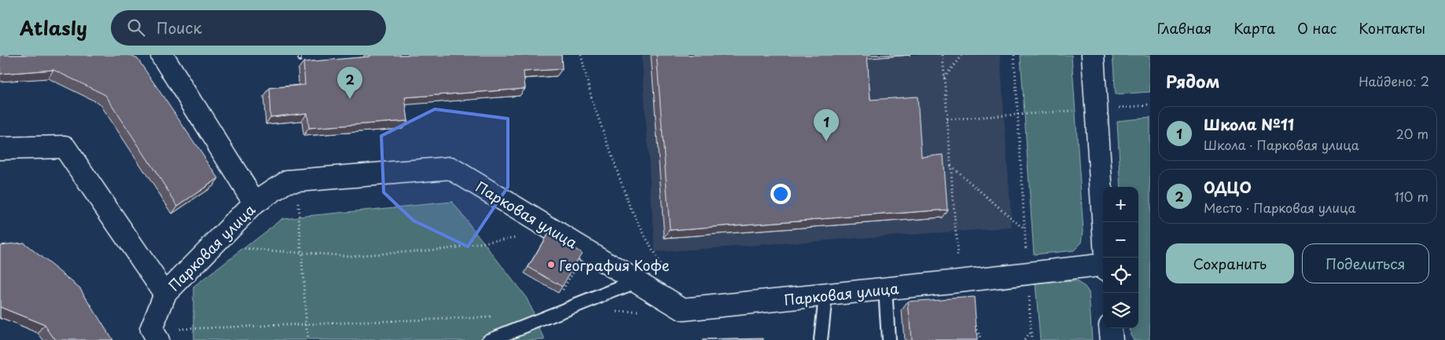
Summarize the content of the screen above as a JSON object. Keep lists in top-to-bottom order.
{
  "streets": {
    "street": ["Парковая улица"]
  },
  "places": ["География Кофе"],
  "page": {
    "header": "Atlasly",
    "search": "Поиск",
    "nav": [
      "Главная",
      "Карта",
      "О нас",
      "Контакты"
    ],
    "heading": ["Рядом", "Найдено: 2"],
    "pins": ["2", "1"],
    "list": [
      {
        "mark": "1",
        "name": "Школа №11",
        "note": "Школа · Парковая улица",
        "value": "20 m"
      },
      {
        "mark": "2",
        "name": "ОДЦО",
        "note": "Место · Парковая улица",
        "value": "110 m"
      }
    ],
    "map_buttons": ["+", "−"],
    "buttons": ["Сохранить", "Поделиться"]
  }
}
